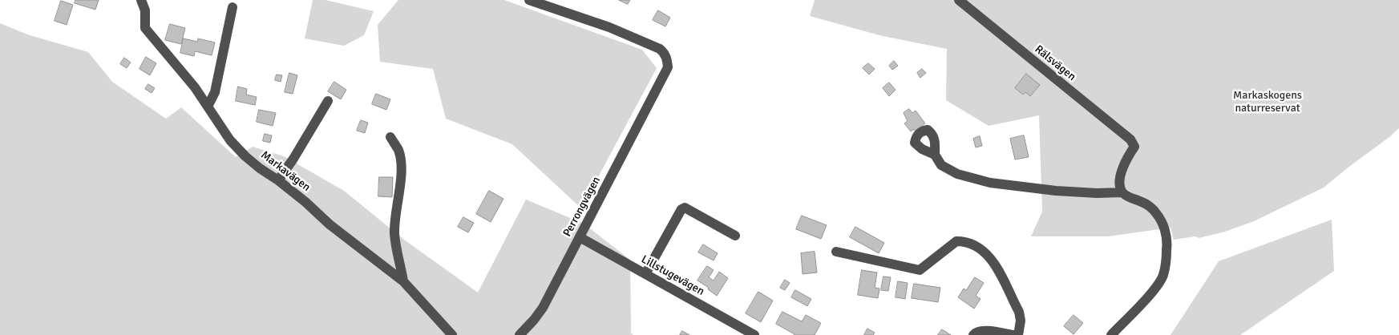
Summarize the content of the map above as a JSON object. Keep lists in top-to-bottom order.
{
  "streets": {
    "street": [
      "Rälsvägen",
      "Markavägen",
      "Perrongvägen",
      "Lillstugevägen"
    ]
  },
  "crossings": [
    ["Perrongvägen", "Lillstugevägen"]
  ],
  "parks": ["Markaskogens naturreservat"]
}
